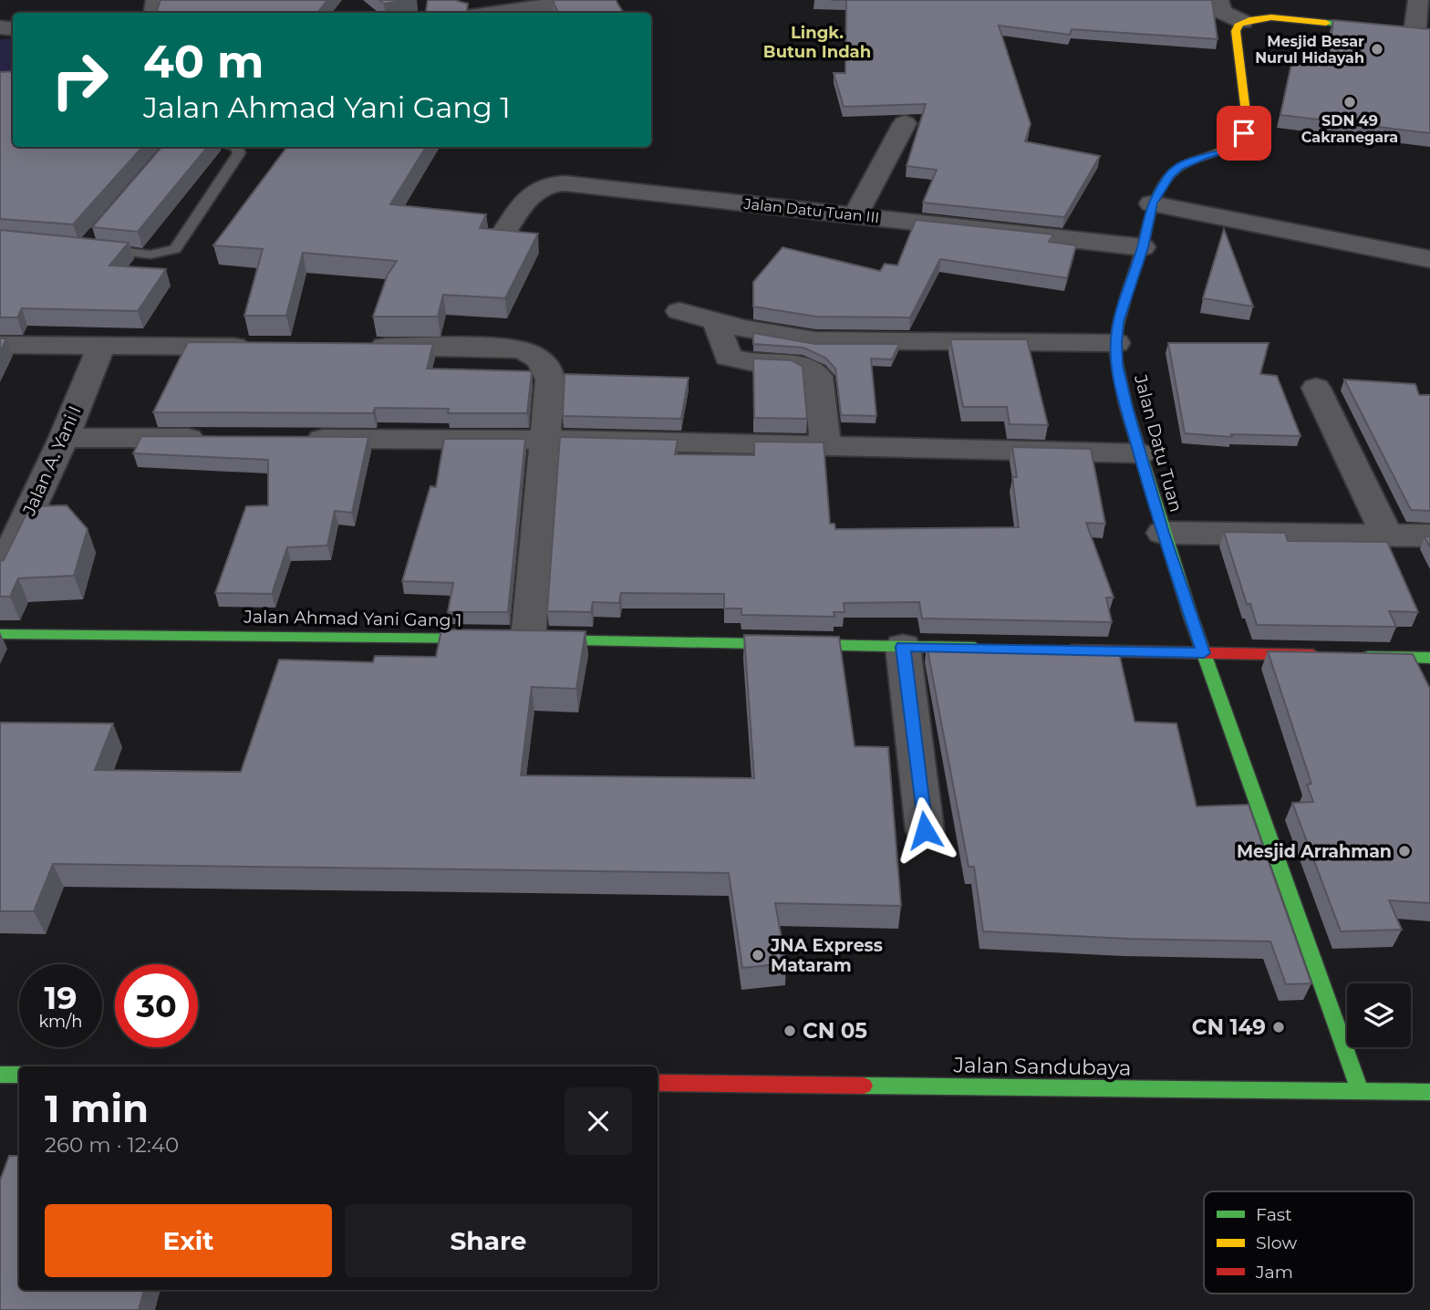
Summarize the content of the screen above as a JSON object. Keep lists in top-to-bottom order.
{
  "streets": {
    "main road": ["Jalan Datu Tuan", "Jalan Ahmad Yani Gang 1", "Jalan Sandubaya"],
    "street": ["Jalan Datu Tuan III", "Jalan A. Yani I"]
  },
  "crossings": [
    ["Jalan Datu Tuan III", "Jalan Datu Tuan"],
    ["Jalan Datu Tuan", "Jalan Sandubaya"]
  ],
  "districts": ["Lingk. Butun Indah"],
  "places": [
    "Mesjid Besar Nurul Hidayah",
    "SDN 49 Cakranegara",
    "Mesjid Arrahman",
    "JNA Express Mataram",
    "CN 149",
    "CN 05"
  ],
  "legend": ["Fast", "Slow", "Jam"],
  "page": {
    "turn": ["40 m", "Jalan Ahmad Yani Gang 1"],
    "speed": "19 km/h",
    "limit": "30",
    "heading": ["1 min", "260 m · 12:40"],
    "buttons": ["Exit", "Share"]
  }
}
